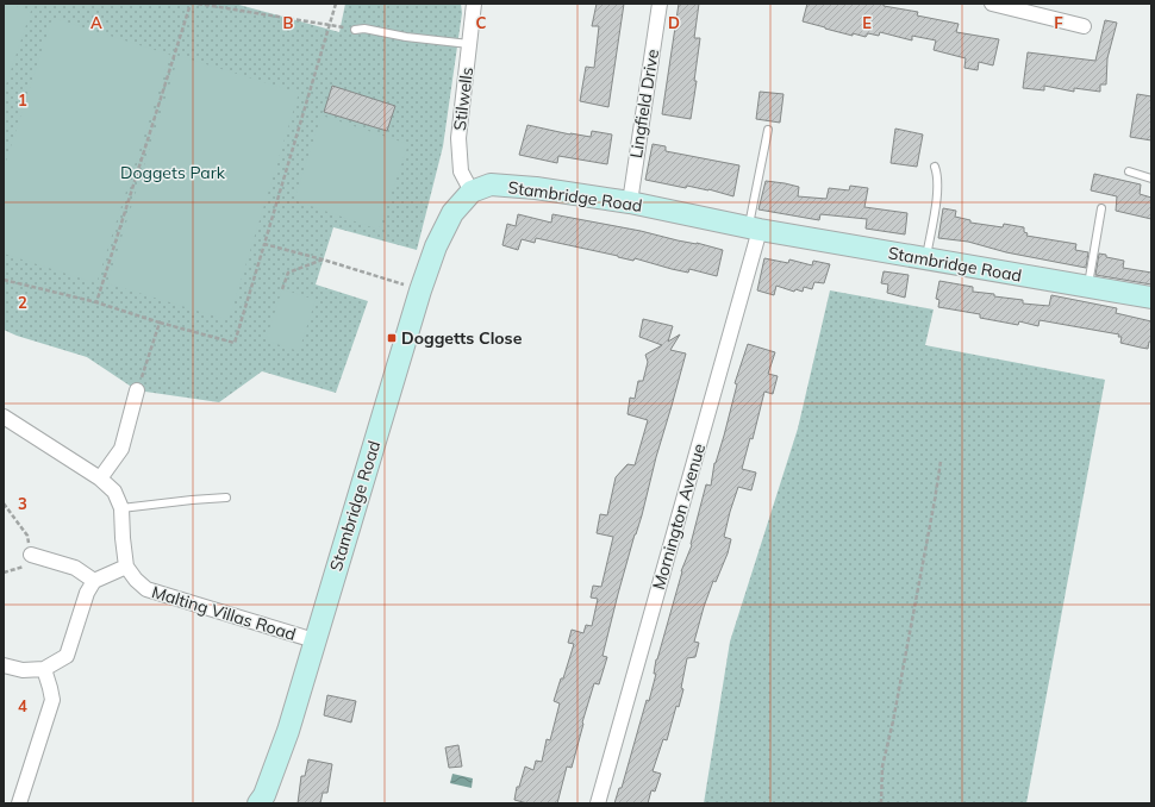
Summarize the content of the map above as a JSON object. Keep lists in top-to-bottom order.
{
  "streets": {
    "street": [
      "Stilwells",
      "Lingfield Drive",
      "Stambridge Road",
      "Mornington Avenue",
      "Malting Villas Road"
    ]
  },
  "crossings": [
    ["Stilwells", "Stambridge Road"],
    ["Lingfield Drive", "Stambridge Road"],
    ["Stambridge Road", "Mornington Avenue"],
    ["Stambridge Road", "Malting Villas Road"]
  ],
  "parks": ["Doggets Park"],
  "places": {
    "transit": ["Doggetts Close"]
  },
  "grid": {
    "columns": [
      "A",
      "B",
      "C",
      "D",
      "E",
      "F"
    ],
    "rows": [
      "1",
      "2",
      "3",
      "4"
    ]
  }
}
